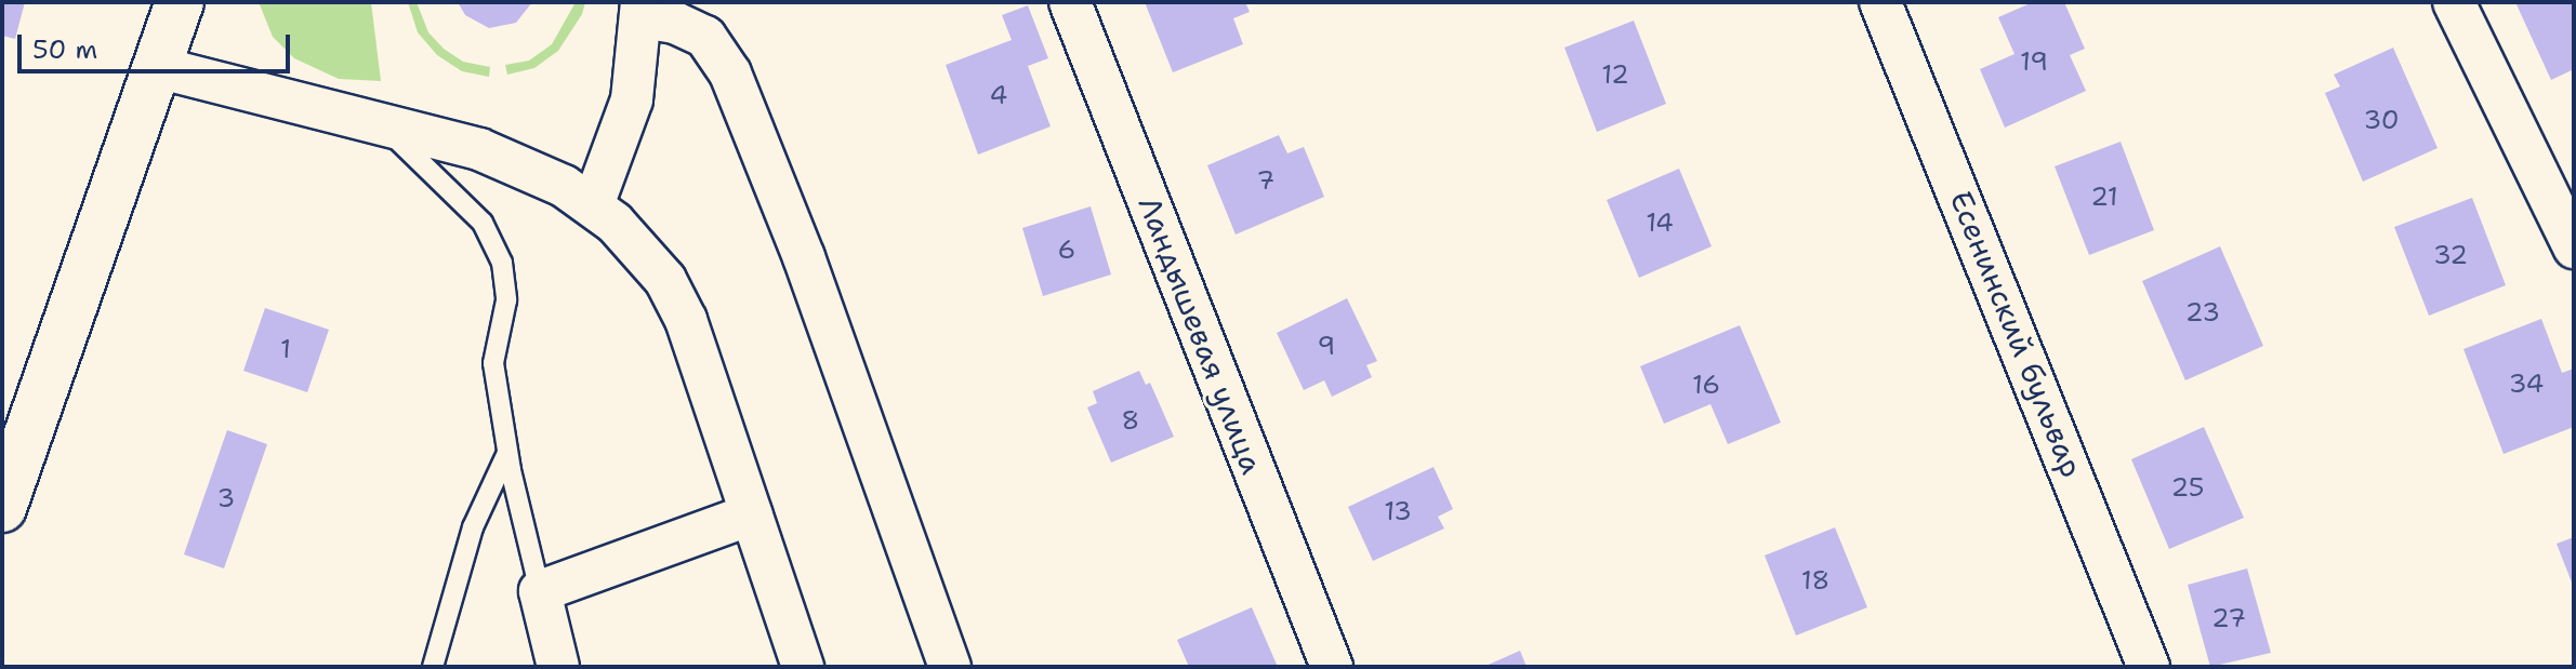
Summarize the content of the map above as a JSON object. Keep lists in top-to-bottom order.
{
  "streets": {
    "street": ["Есенинский бульвар", "Ландышевая улица"]
  },
  "house_numbers": [
    "19",
    "12",
    "4",
    "30",
    "7",
    "21",
    "14",
    "6",
    "32",
    "23",
    "9",
    "1",
    "34",
    "16",
    "8",
    "25",
    "3",
    "13",
    "18",
    "27"
  ],
  "scale_bar": "50 m"
}
